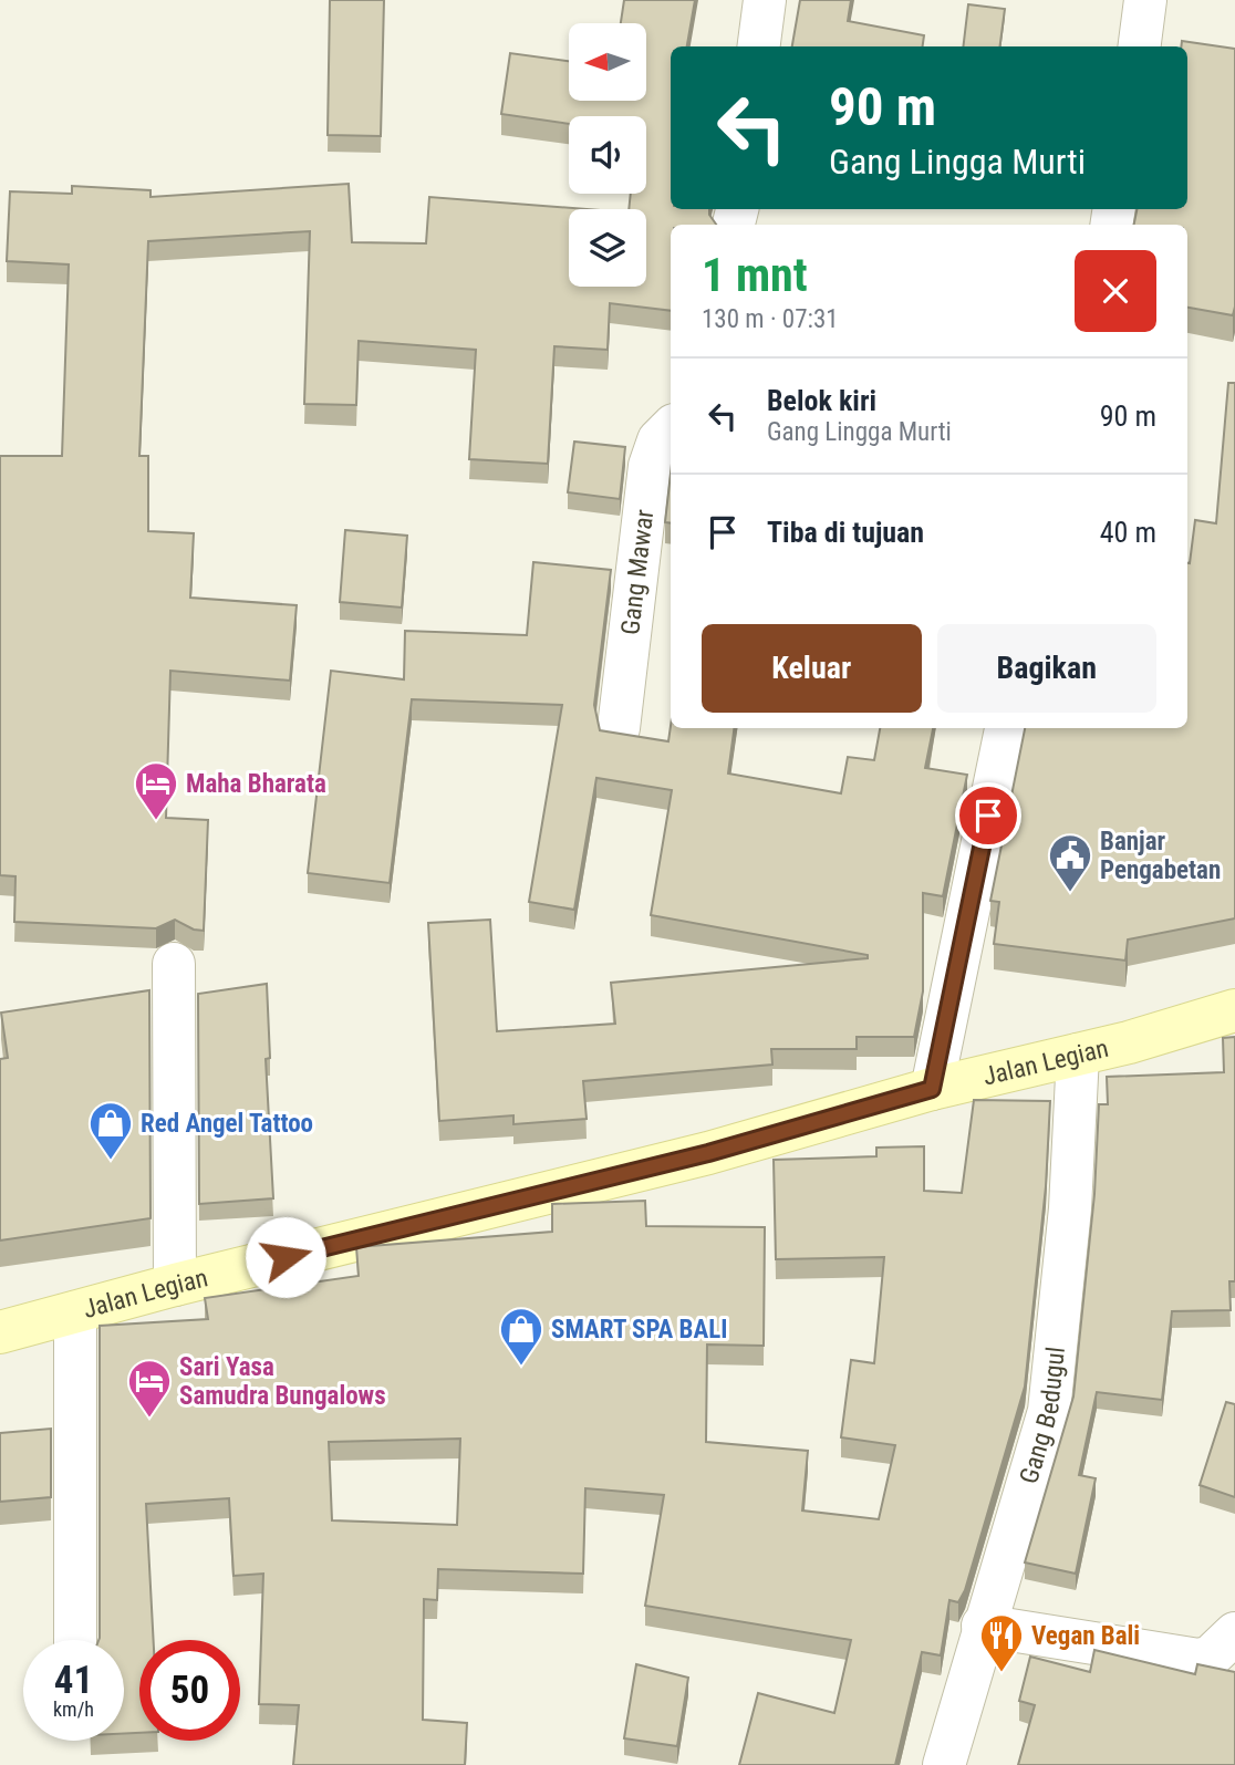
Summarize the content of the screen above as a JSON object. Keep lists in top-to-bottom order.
{
  "streets": {
    "main road": ["Jalan Legian"],
    "street": ["Gang Mawar", "Gang Bedugul"]
  },
  "crossings": [
    ["Jalan Legian", "Gang Bedugul"]
  ],
  "places": {
    "hotel": ["Maha Bharata", "Sari Yasa Samudra Bungalows"],
    "public building": ["Banjar Pengabetan"],
    "shop": ["Red Angel Tattoo", "SMART SPA BALI"],
    "restaurant": ["Vegan Bali"]
  },
  "north": "left",
  "page": {
    "turn": ["90 m", "Gang Lingga Murti"],
    "heading": ["1 mnt", "130 m · 07:31"],
    "list": [
      {
        "name": "Belok kiri",
        "note": "Gang Lingga Murti",
        "value": "90 m"
      },
      {
        "name": "Tiba di tujuan",
        "value": "40 m"
      }
    ],
    "buttons": ["Keluar", "Bagikan"],
    "speed": "41 km/h",
    "limit": "50"
  }
}
